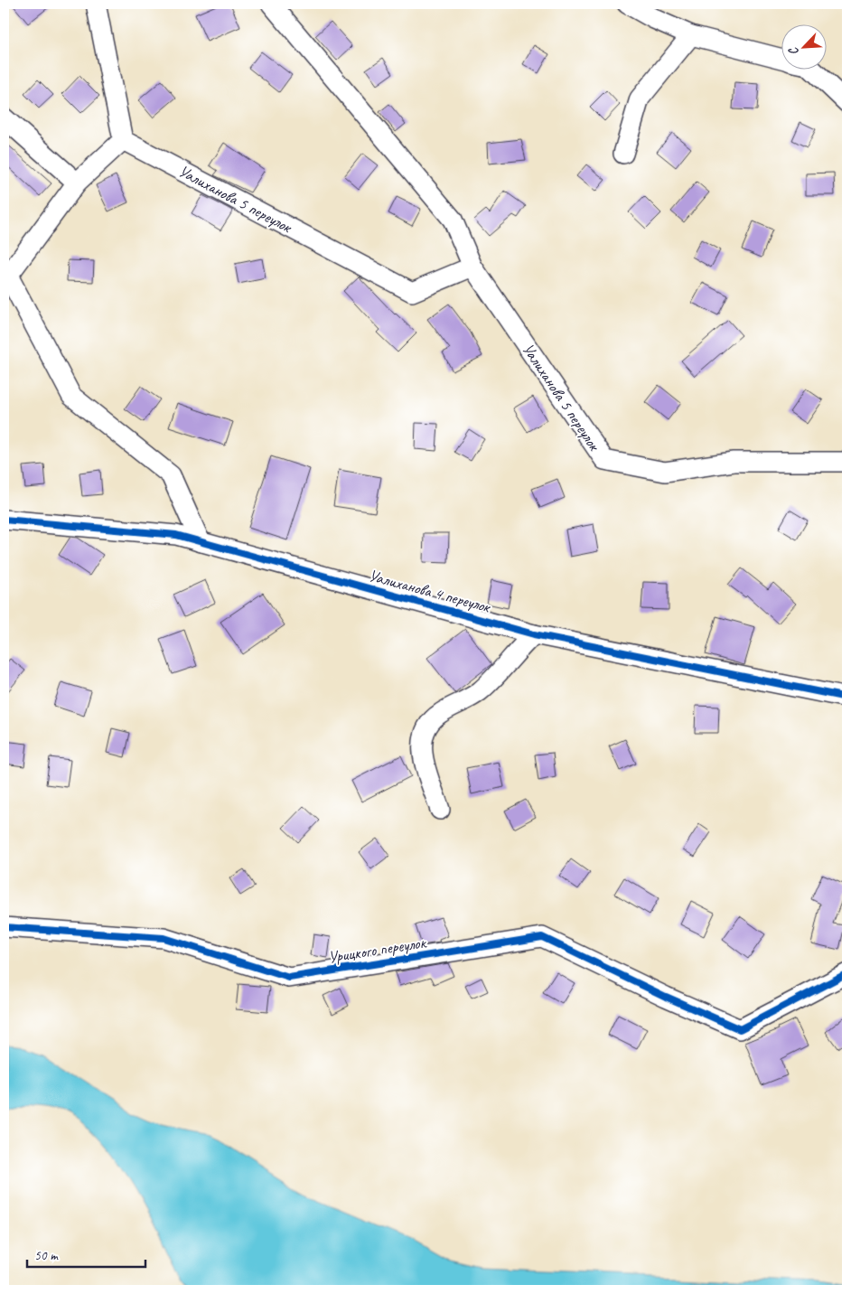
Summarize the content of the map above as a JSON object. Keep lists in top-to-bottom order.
{
  "streets": {
    "street": ["Уалиханова 5 переулок", "Уалиханова 4 переулок", "Урицкого переулок"]
  },
  "scale_bar": "50 m",
  "north": "bottom left"
}
